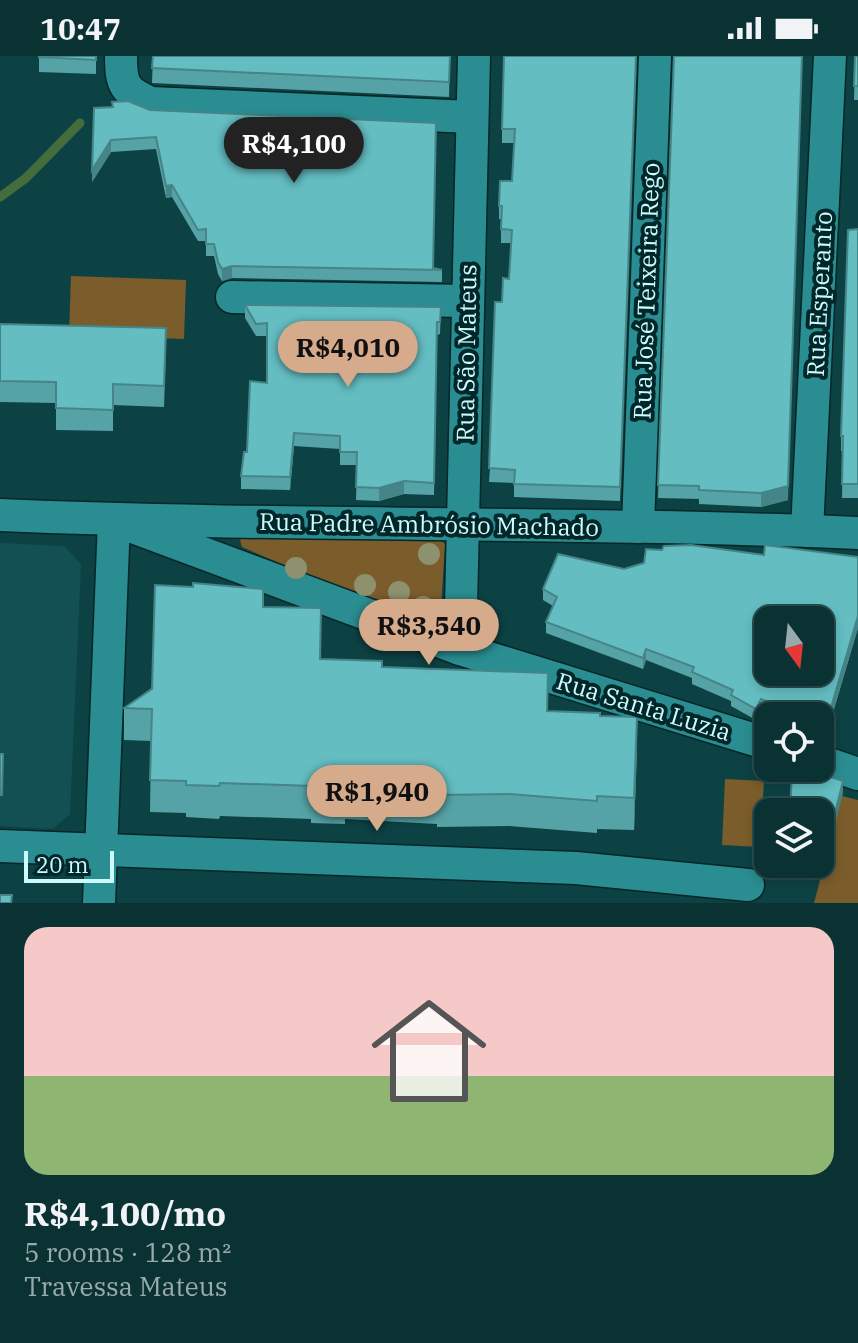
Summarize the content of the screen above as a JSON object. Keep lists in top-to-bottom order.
{
  "streets": {
    "street": [
      "Rua José Teixeira Rego",
      "Rua Esperanto",
      "Rua São Mateus",
      "Rua Padre Ambrósio Machado",
      "Rua Santa Luzia"
    ]
  },
  "crossings": [
    ["Rua José Teixeira Rego", "Rua Padre Ambrósio Machado"],
    ["Rua Esperanto", "Rua Padre Ambrósio Machado"],
    ["Rua São Mateus", "Rua Padre Ambrósio Machado"],
    ["Rua São Mateus", "Rua Santa Luzia"],
    ["Rua Padre Ambrósio Machado", "Rua Santa Luzia"]
  ],
  "scale_bar": "20 m",
  "north": "bottom",
  "page": {
    "status": "10:47",
    "price": [
      "R$4,100",
      "R$4,010",
      "R$3,540",
      "R$1,940"
    ],
    "scale": "20 m",
    "list": [
      {
        "name": "R$4,100/mo",
        "note": "5 rooms · 128 m² · Travessa Mateus"
      }
    ]
  }
}
